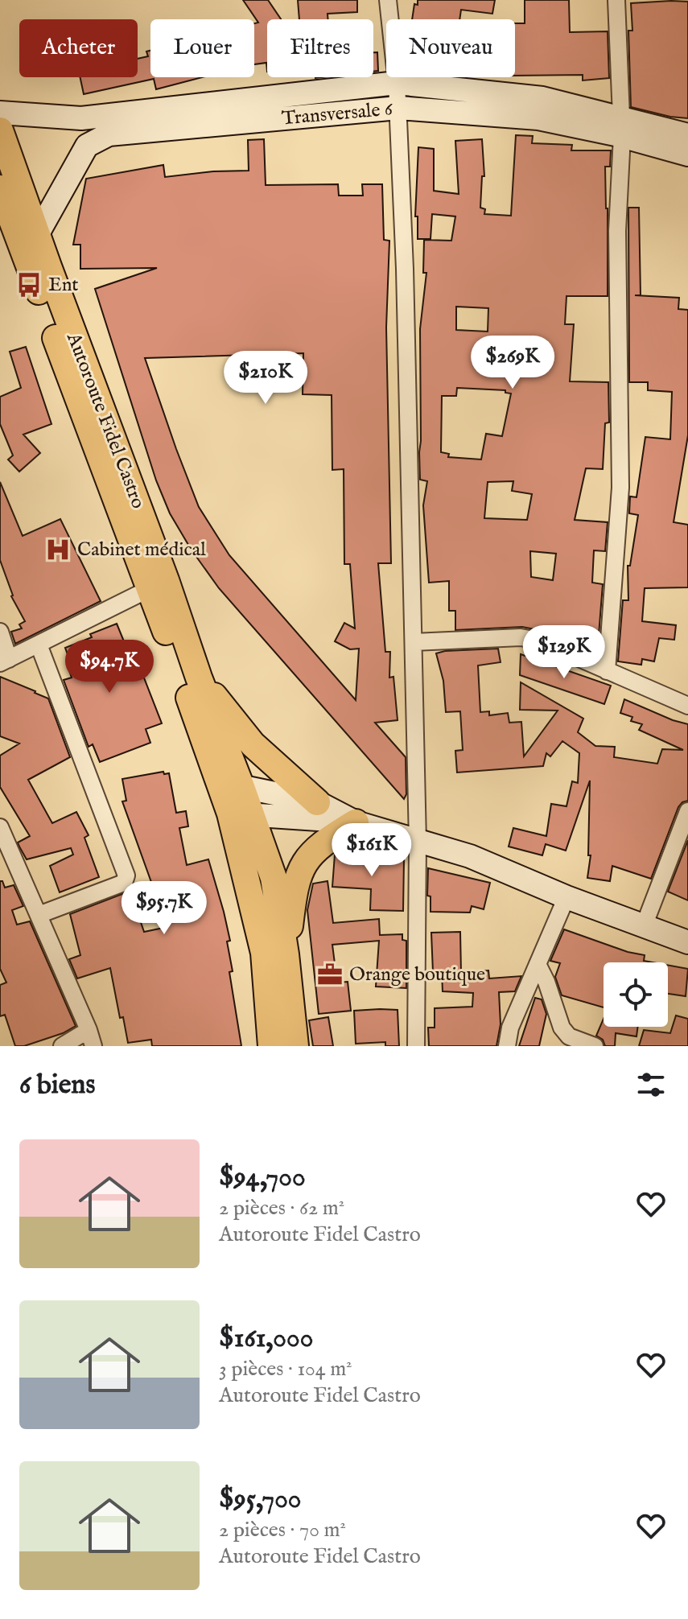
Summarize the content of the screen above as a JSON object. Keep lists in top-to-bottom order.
{
  "streets": {
    "highway": ["Autoroute Fidel Castro"],
    "main road": ["Transversale 6"]
  },
  "crossings": [
    ["Transversale 6", "Autoroute Fidel Castro"]
  ],
  "places": {
    "bus stop": ["Ent"],
    "hospital": ["Cabinet médical"],
    "office": ["Orange boutique"]
  },
  "page": {
    "chip": [
      "Acheter",
      "Louer",
      "Filtres",
      "Nouveau"
    ],
    "price": [
      "$269K",
      "$210K",
      "$129K",
      "$94.7K",
      "$161K",
      "$95.7K"
    ],
    "heading": "6 biens",
    "list": [
      {
        "name": "$94,700",
        "note": "2 pièces · 62 m² · Autoroute Fidel Castro"
      },
      {
        "name": "$161,000",
        "note": "3 pièces · 104 m² · Autoroute Fidel Castro"
      },
      {
        "name": "$95,700",
        "note": "2 pièces · 70 m² · Autoroute Fidel Castro"
      }
    ]
  }
}
